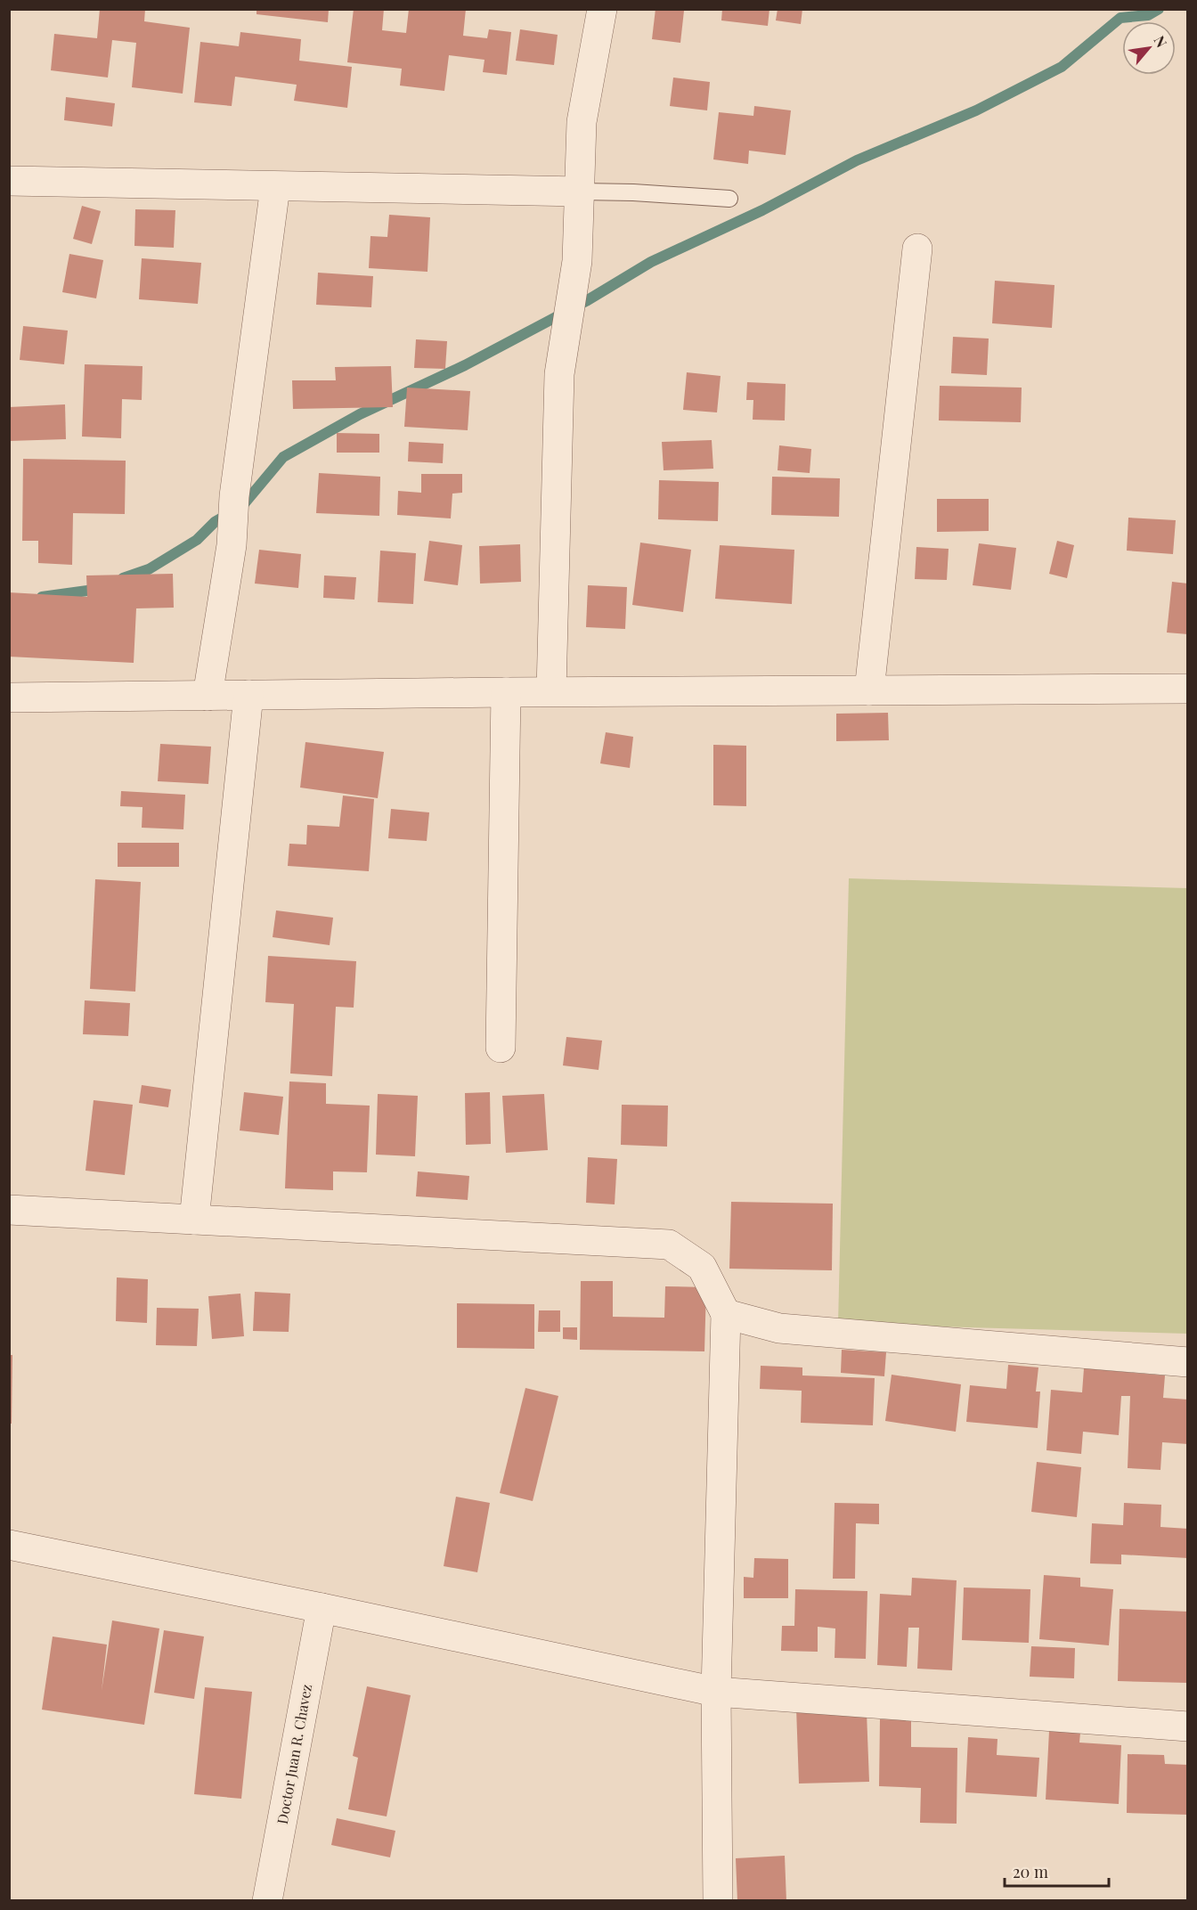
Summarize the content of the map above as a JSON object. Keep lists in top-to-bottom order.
{
  "streets": {
    "street": ["Doctor Juan R. Chavez"]
  },
  "scale_bar": "20 m",
  "north": "top right"
}
